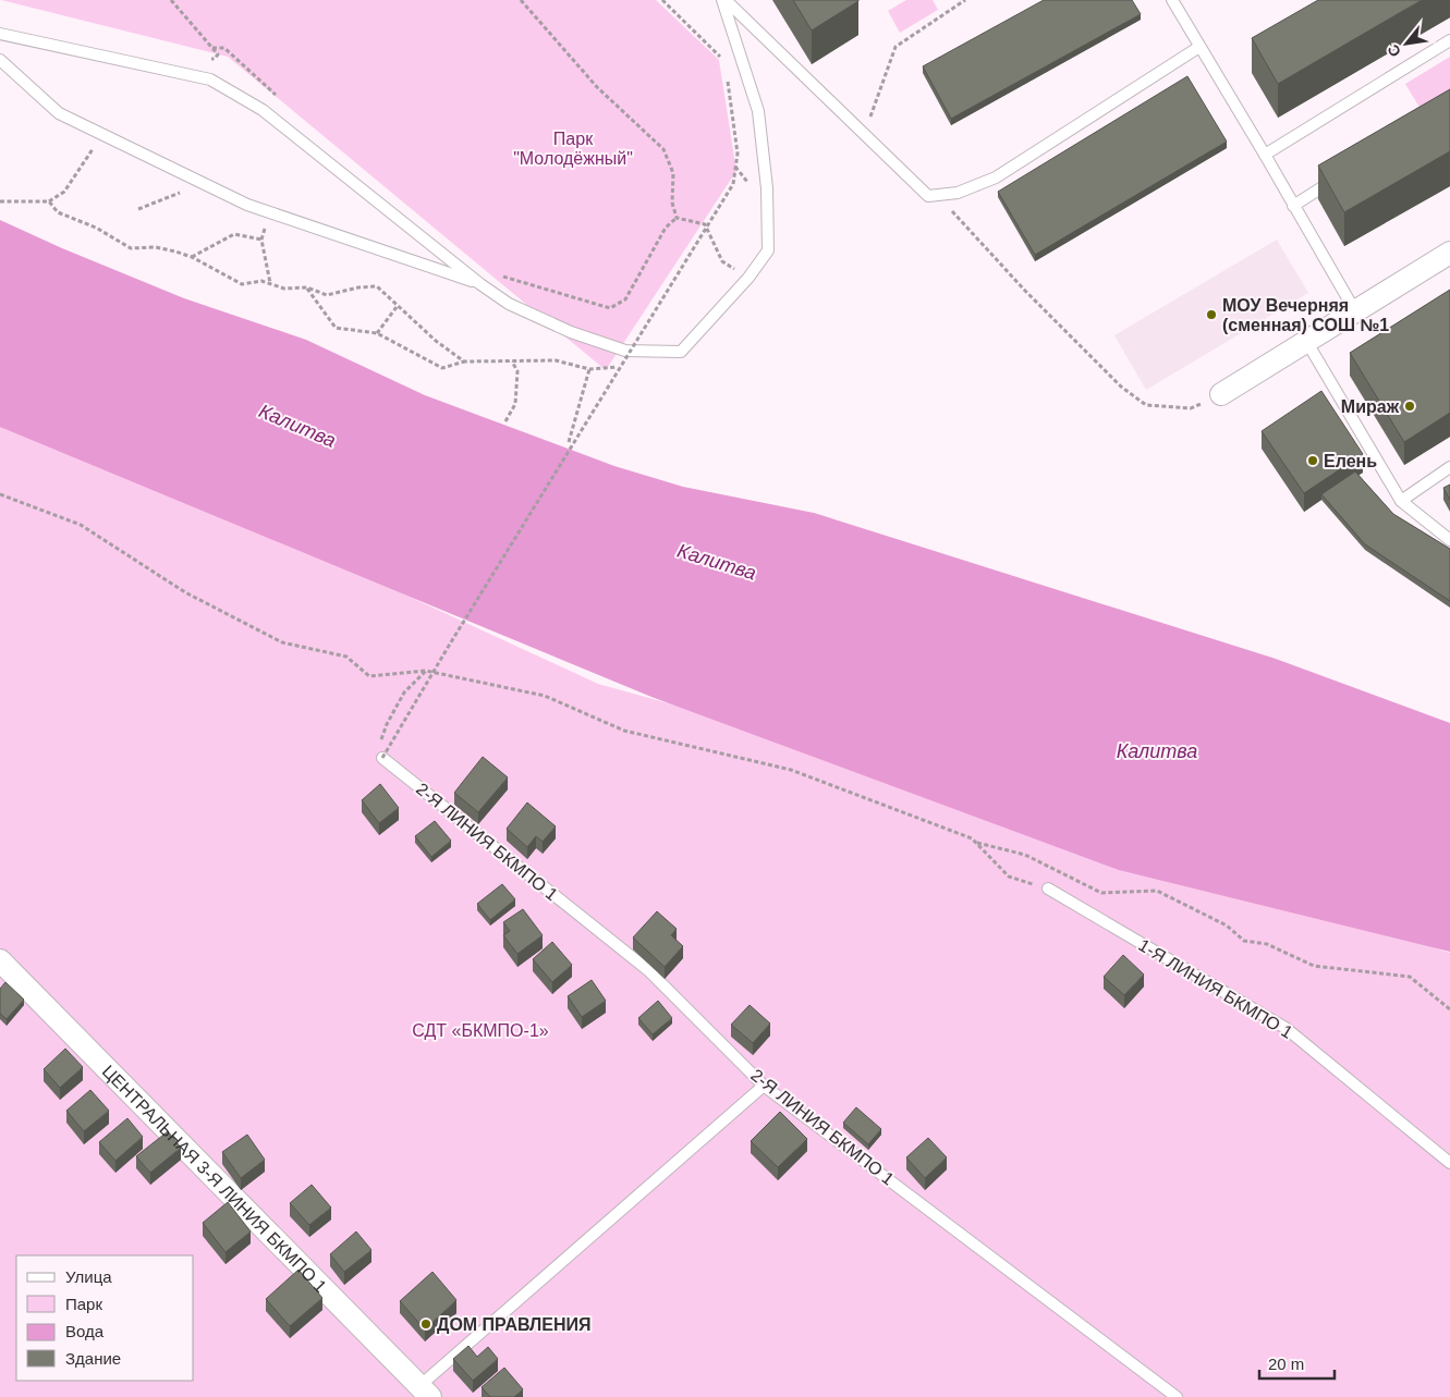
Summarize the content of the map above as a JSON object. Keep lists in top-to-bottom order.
{
  "streets": {
    "street": ["ЦЕНТРАЛЬНАЯ 3-Я ЛИНИЯ БКМПО 1"],
    "lane": ["2-Я ЛИНИЯ БКМПО 1", "1-Я ЛИНИЯ БКМПО 1"]
  },
  "water": ["Калитва"],
  "parks": ["Парк \"Молодёжный\"", "СДТ «БКМПО-1»"],
  "places": [
    "МОУ Вечерняя (сменная) СОШ №1",
    "Мираж",
    "Елень",
    "ДОМ ПРАВЛЕНИЯ"
  ],
  "legend": [
    "Улица",
    "Парк",
    "Вода",
    "Здание"
  ],
  "scale_bar": "20 m",
  "north": "bottom left"
}
